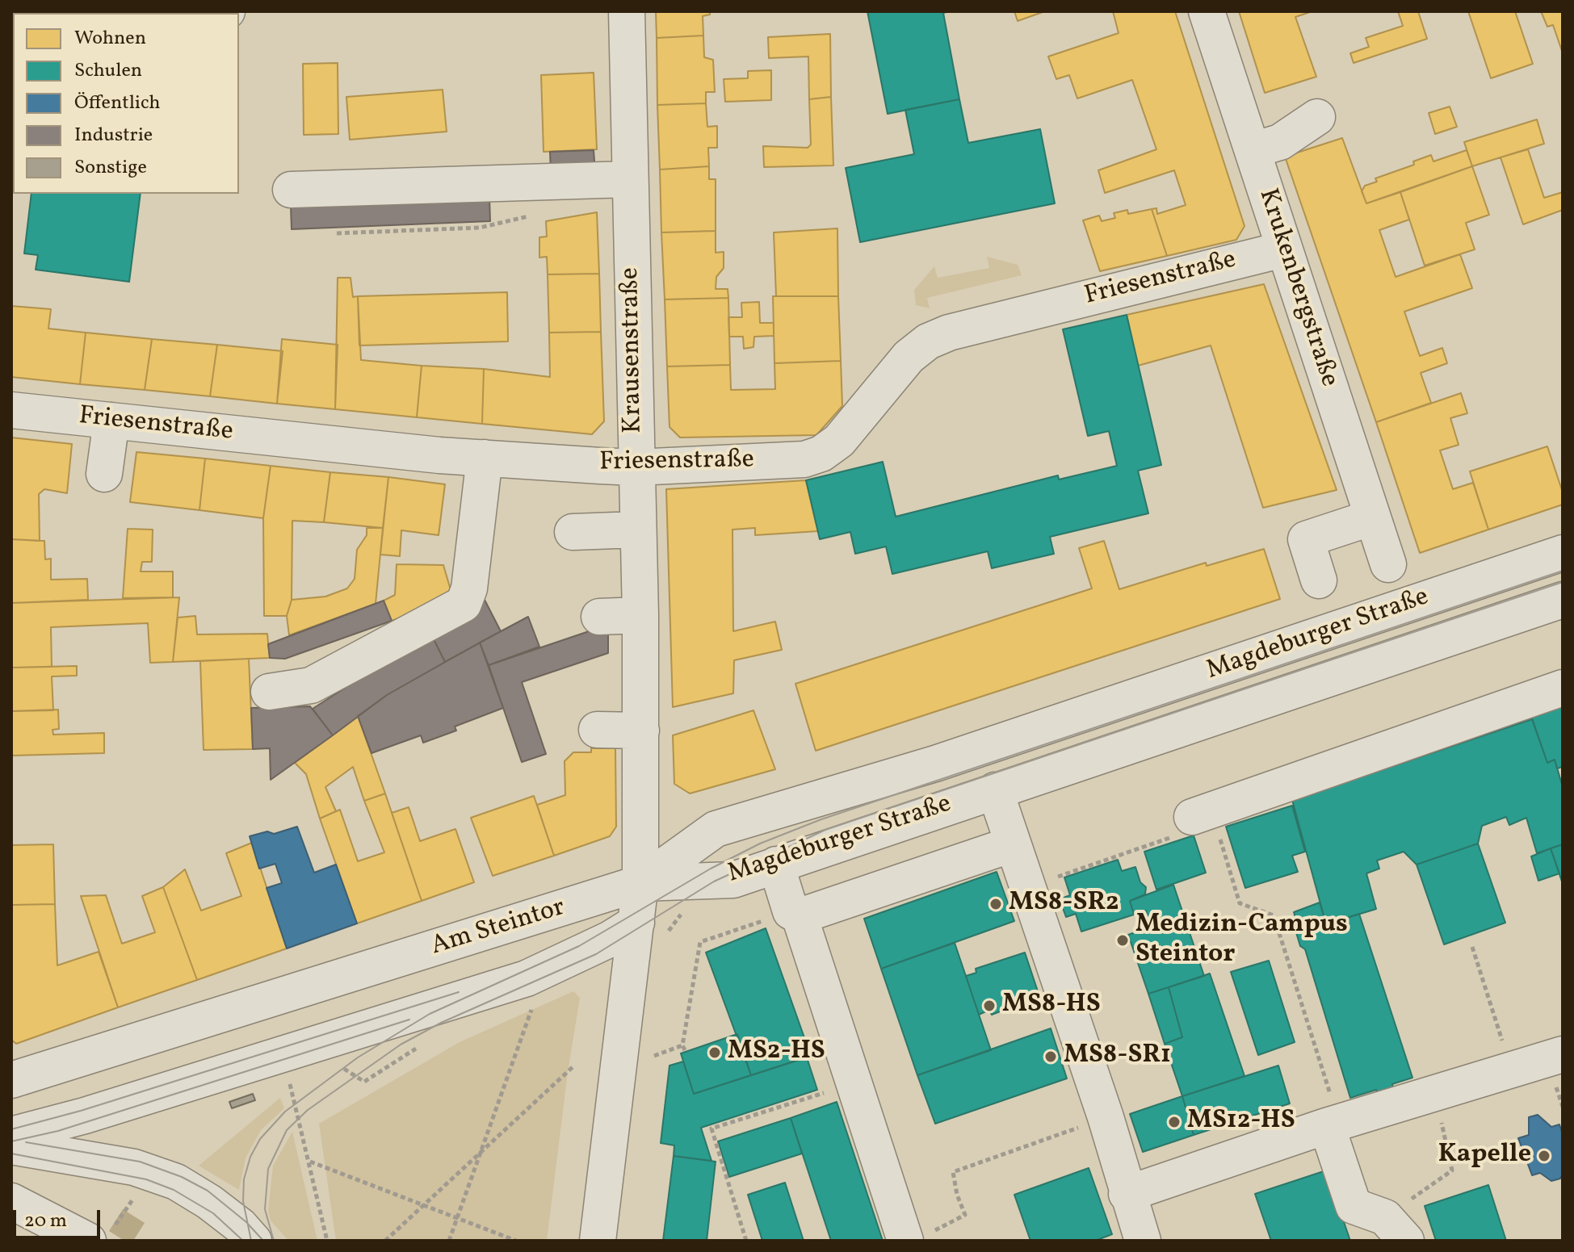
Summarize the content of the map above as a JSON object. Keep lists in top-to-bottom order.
{
  "streets": {
    "street": [
      "Friesenstraße",
      "Krukenbergstraße",
      "Krausenstraße",
      "Magdeburger Straße",
      "Am Steintor"
    ]
  },
  "crossings": [
    ["Friesenstraße", "Krukenbergstraße"],
    ["Friesenstraße", "Krausenstraße"],
    ["Krausenstraße", "Magdeburger Straße"],
    ["Krausenstraße", "Am Steintor"],
    ["Magdeburger Straße", "Am Steintor"]
  ],
  "places": [
    "MS8-SR2",
    "Medizin-Campus Steintor",
    "MS8-HS",
    "MS2-HS",
    "MS8-SR1",
    "MS12-HS",
    "Kapelle"
  ],
  "legend": [
    "Wohnen",
    "Schulen",
    "Öffentlich",
    "Industrie",
    "Sonstige"
  ],
  "scale_bar": "20 m"
}
